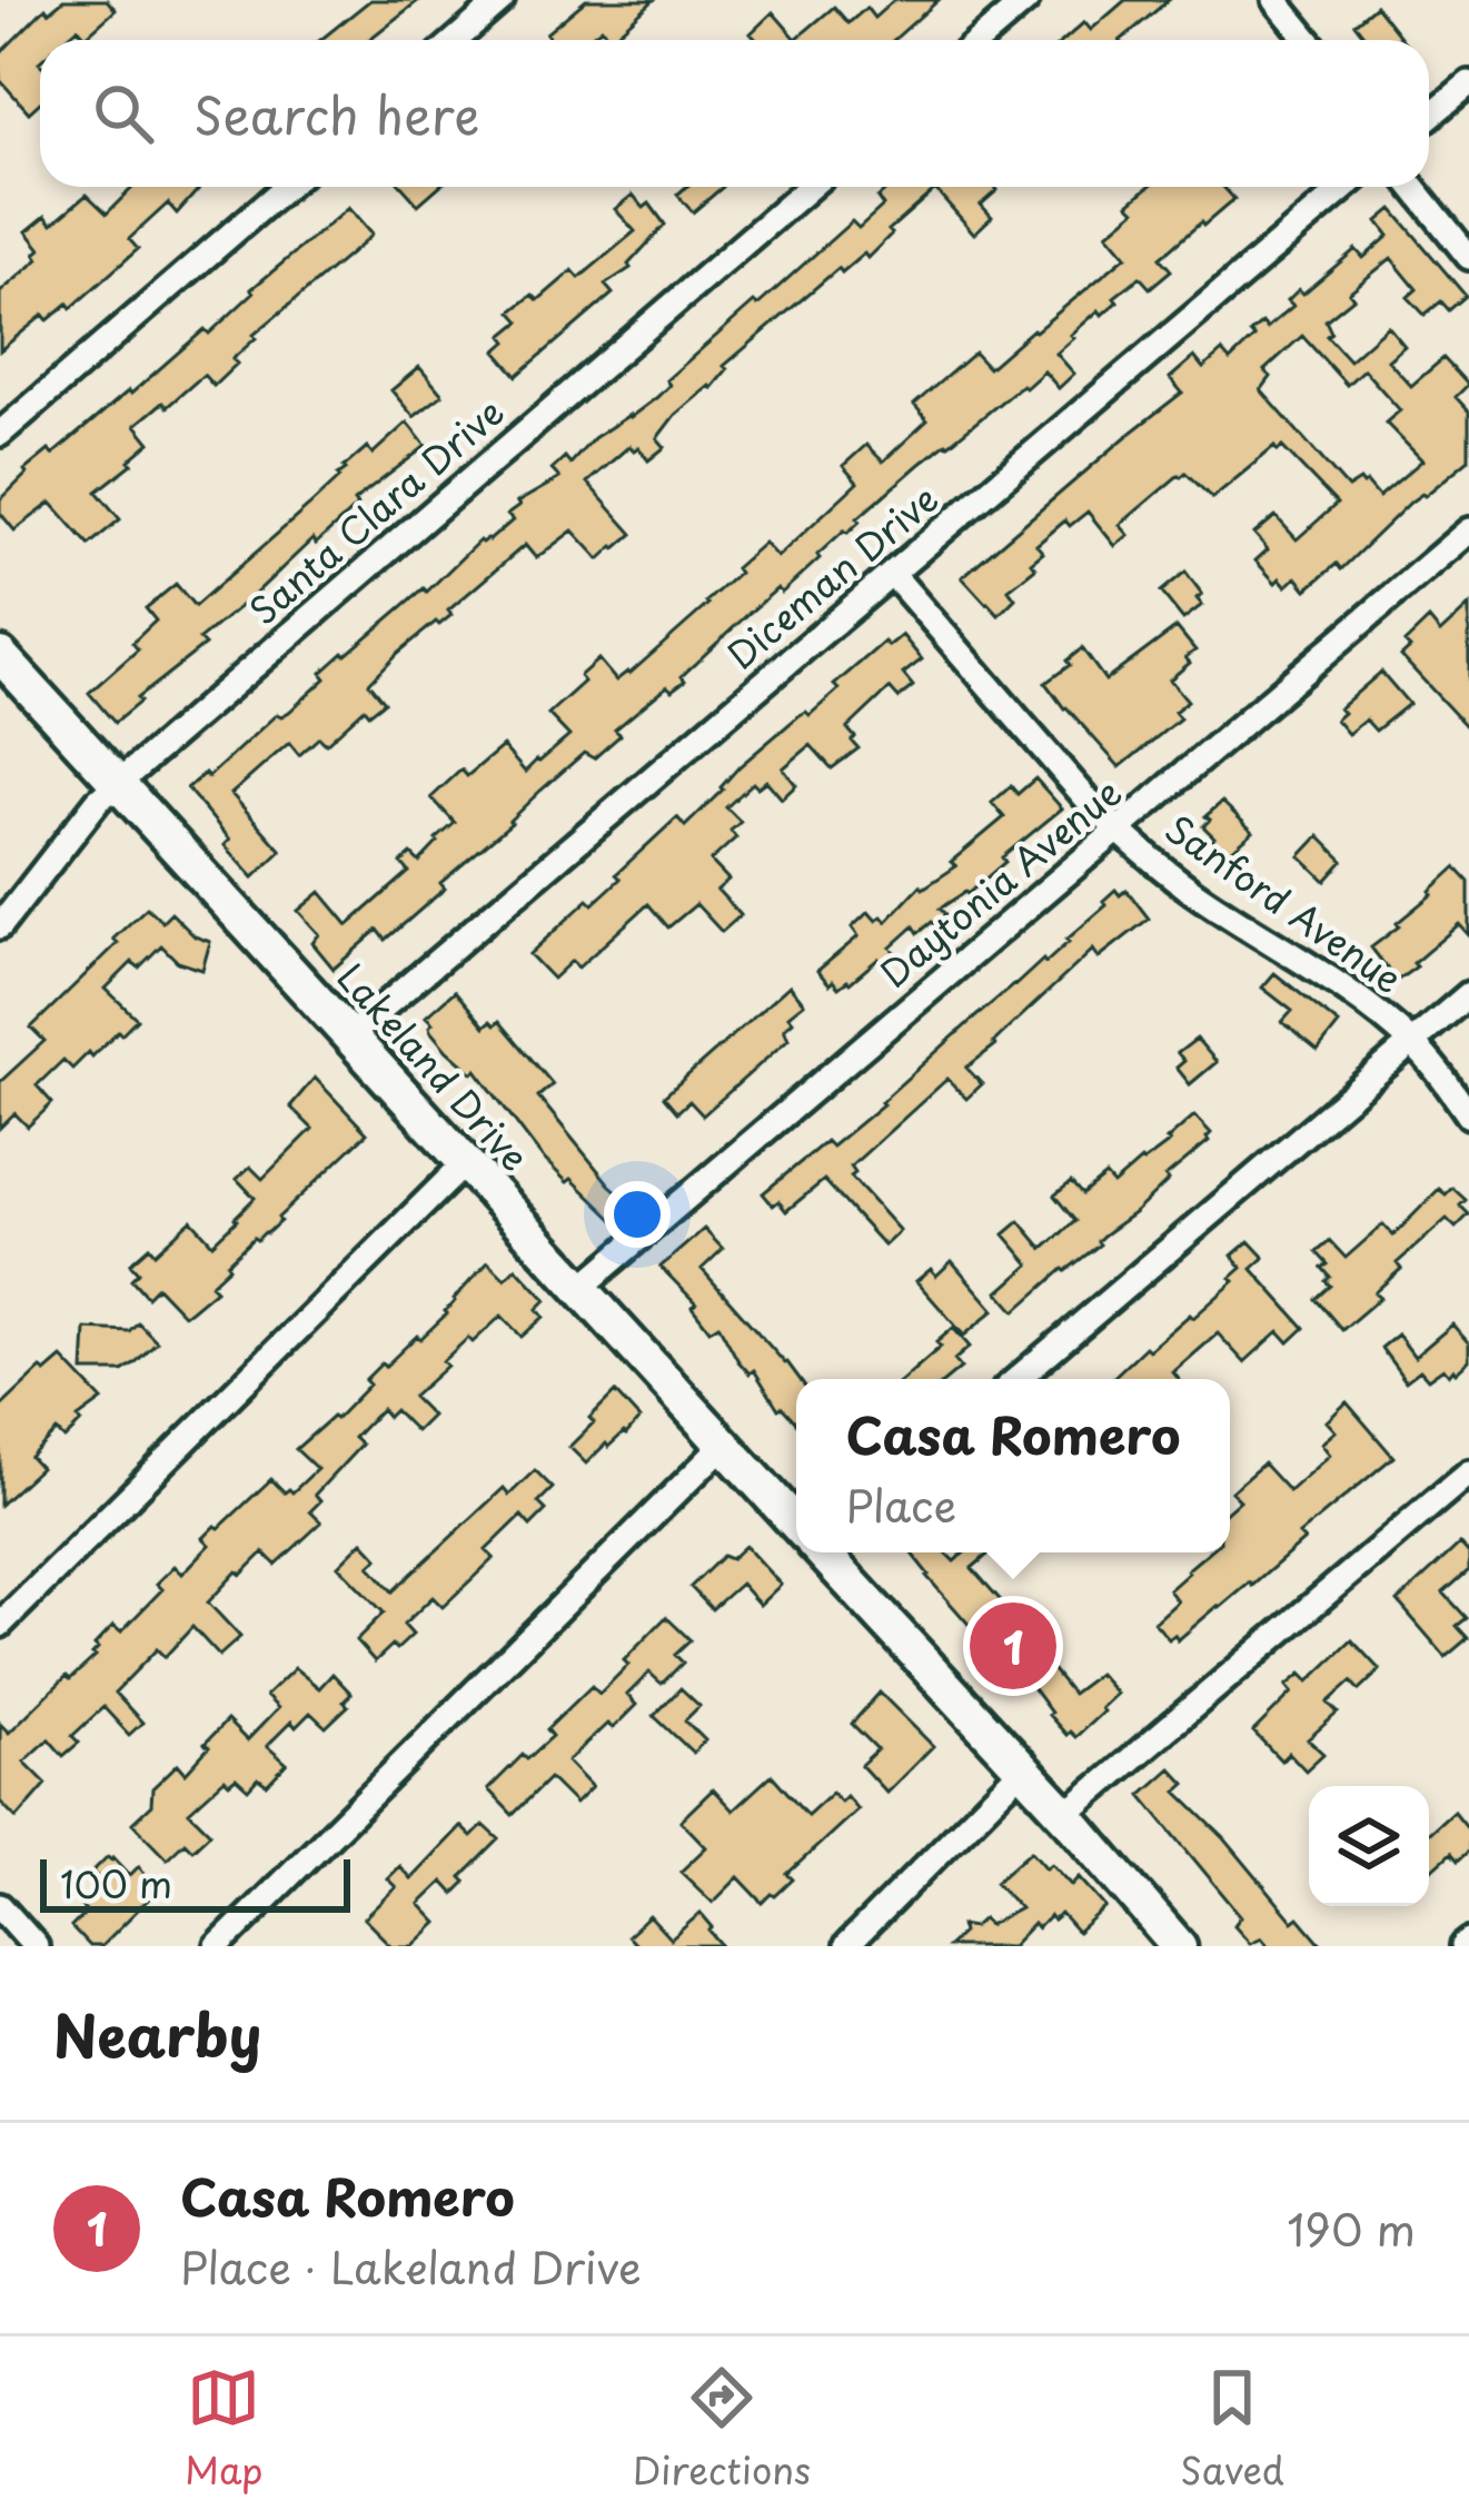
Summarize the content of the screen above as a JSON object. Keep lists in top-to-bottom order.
{
  "streets": {
    "street": [
      "Santa Clara Drive",
      "Diceman Drive",
      "Daytonia Avenue",
      "Sanford Avenue",
      "Lakeland Drive"
    ]
  },
  "crossings": [
    ["Santa Clara Drive", "Lakeland Drive"],
    ["Diceman Drive", "Sanford Avenue"],
    ["Diceman Drive", "Lakeland Drive"],
    ["Daytonia Avenue", "Sanford Avenue"],
    ["Daytonia Avenue", "Lakeland Drive"]
  ],
  "scale_bar": "100 m",
  "page": {
    "search": "Search here",
    "popup": ["Casa Romero", "Place"],
    "pins": "1",
    "scale": "100 m",
    "heading": "Nearby",
    "list": [
      {
        "mark": "1",
        "name": "Casa Romero",
        "note": "Place · Lakeland Drive",
        "value": "190 m"
      }
    ],
    "nav": ["Map", "Directions", "Saved"]
  }
}
